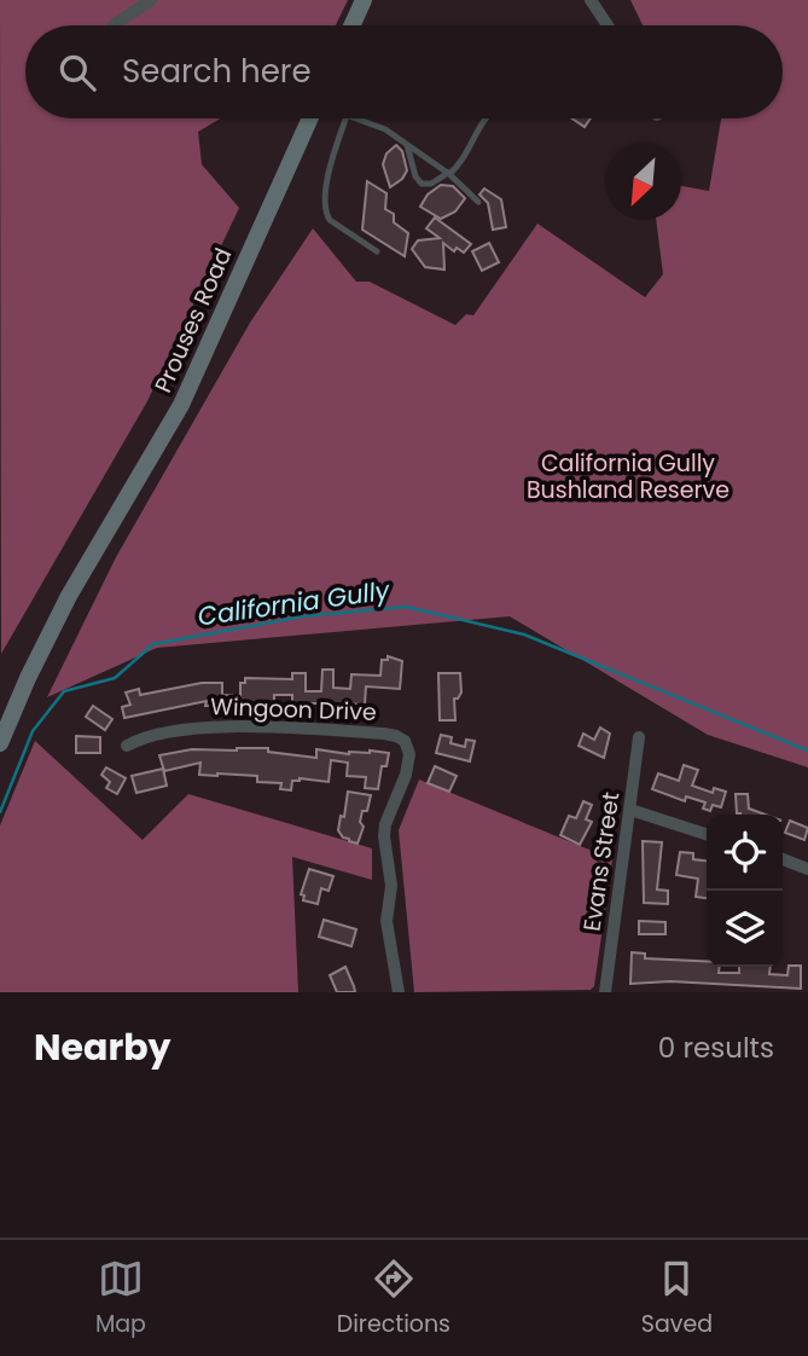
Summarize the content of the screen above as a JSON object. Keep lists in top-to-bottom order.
{
  "streets": {
    "street": ["Prouses Road", "Wingoon Drive", "Evans Street"]
  },
  "water": ["California Gully"],
  "parks": ["California Gully Bushland Reserve"],
  "north": "bottom left",
  "page": {
    "search": "Search here",
    "heading": ["Nearby", "0 results"],
    "nav": ["Map", "Directions", "Saved"]
  }
}
